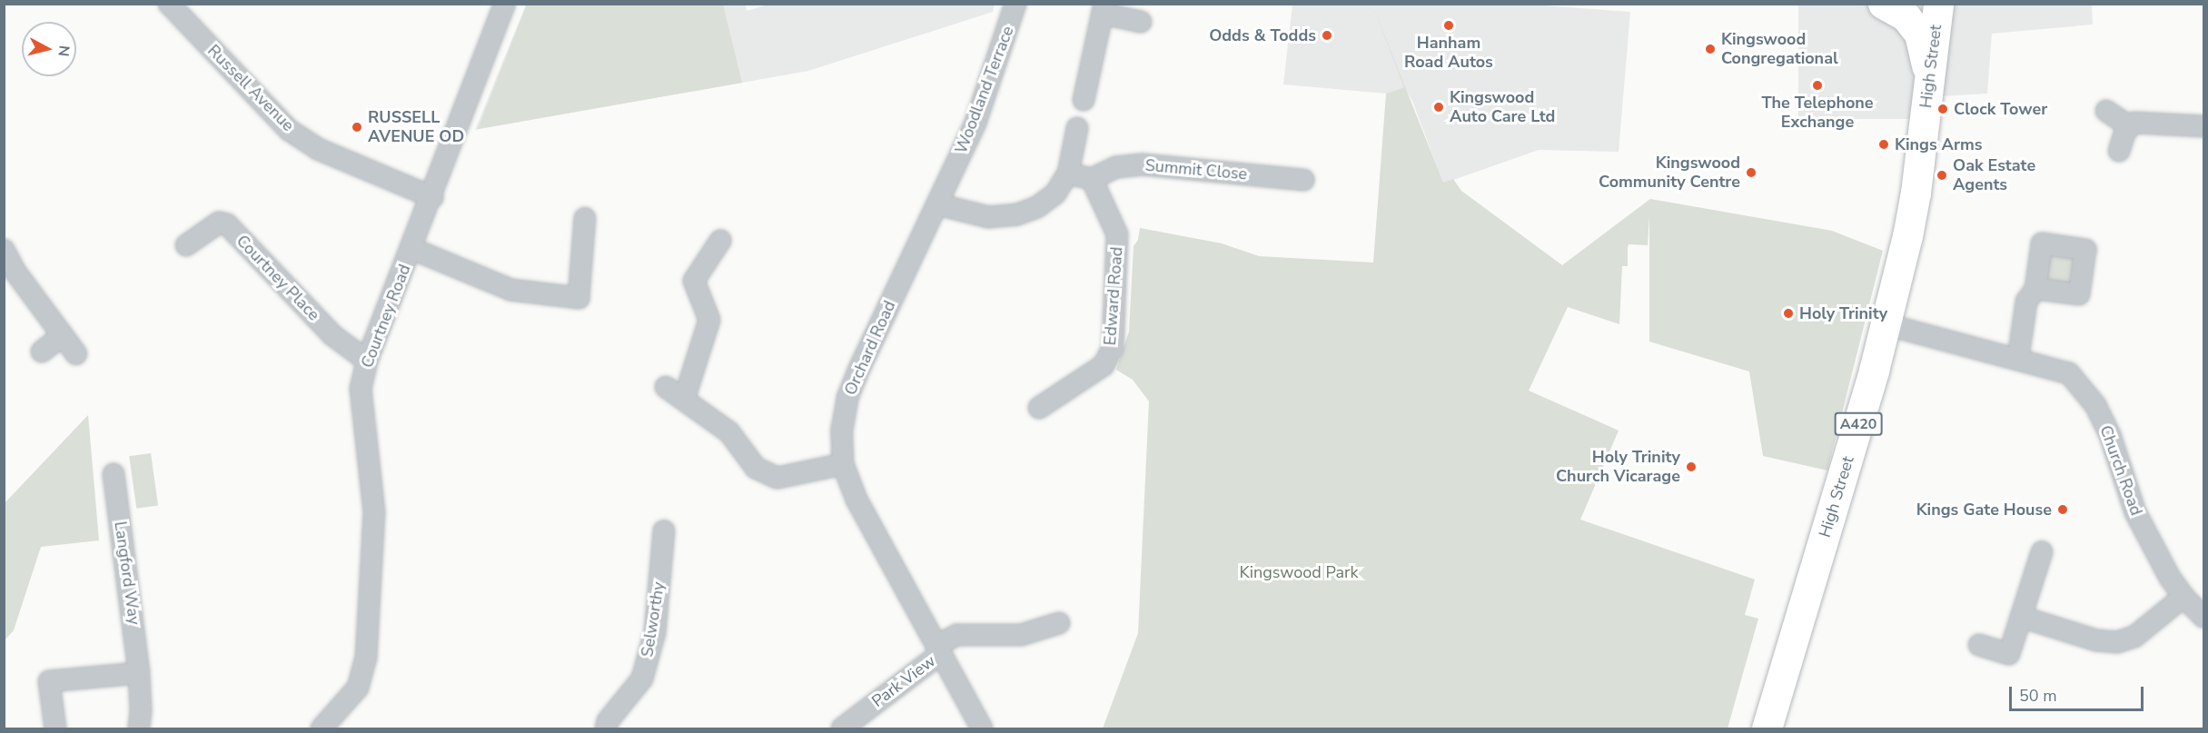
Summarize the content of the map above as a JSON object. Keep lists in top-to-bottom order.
{
  "streets": {
    "main road": ["High Street", "A420"],
    "street": [
      "Russell Avenue",
      "Woodland Terrace",
      "Summit Close",
      "Courtney Place",
      "Edward Road",
      "Courtney Road",
      "Orchard Road",
      "Church Road",
      "Langford Way",
      "Selworthy",
      "Park View"
    ]
  },
  "crossings": [
    ["High Street", "A420"],
    ["High Street", "Church Road"],
    ["Russell Avenue", "Courtney Road"],
    ["Woodland Terrace", "Orchard Road"],
    ["Summit Close", "Edward Road"],
    ["Courtney Place", "Courtney Road"],
    ["Orchard Road", "Park View"]
  ],
  "parks": ["Kingswood Park"],
  "places": [
    "Hanham Road Autos",
    "Odds & Todds",
    "Kingswood Congregational",
    "The Telephone Exchange",
    "Kingswood Auto Care Ltd",
    "Clock Tower",
    "RUSSELL AVENUE OD",
    "Kings Arms",
    "Kingswood Community Centre",
    "Oak Estate Agents",
    "Holy Trinity",
    "Holy Trinity Church Vicarage",
    "Kings Gate House"
  ],
  "scale_bar": "50 m",
  "north": "right"
}
